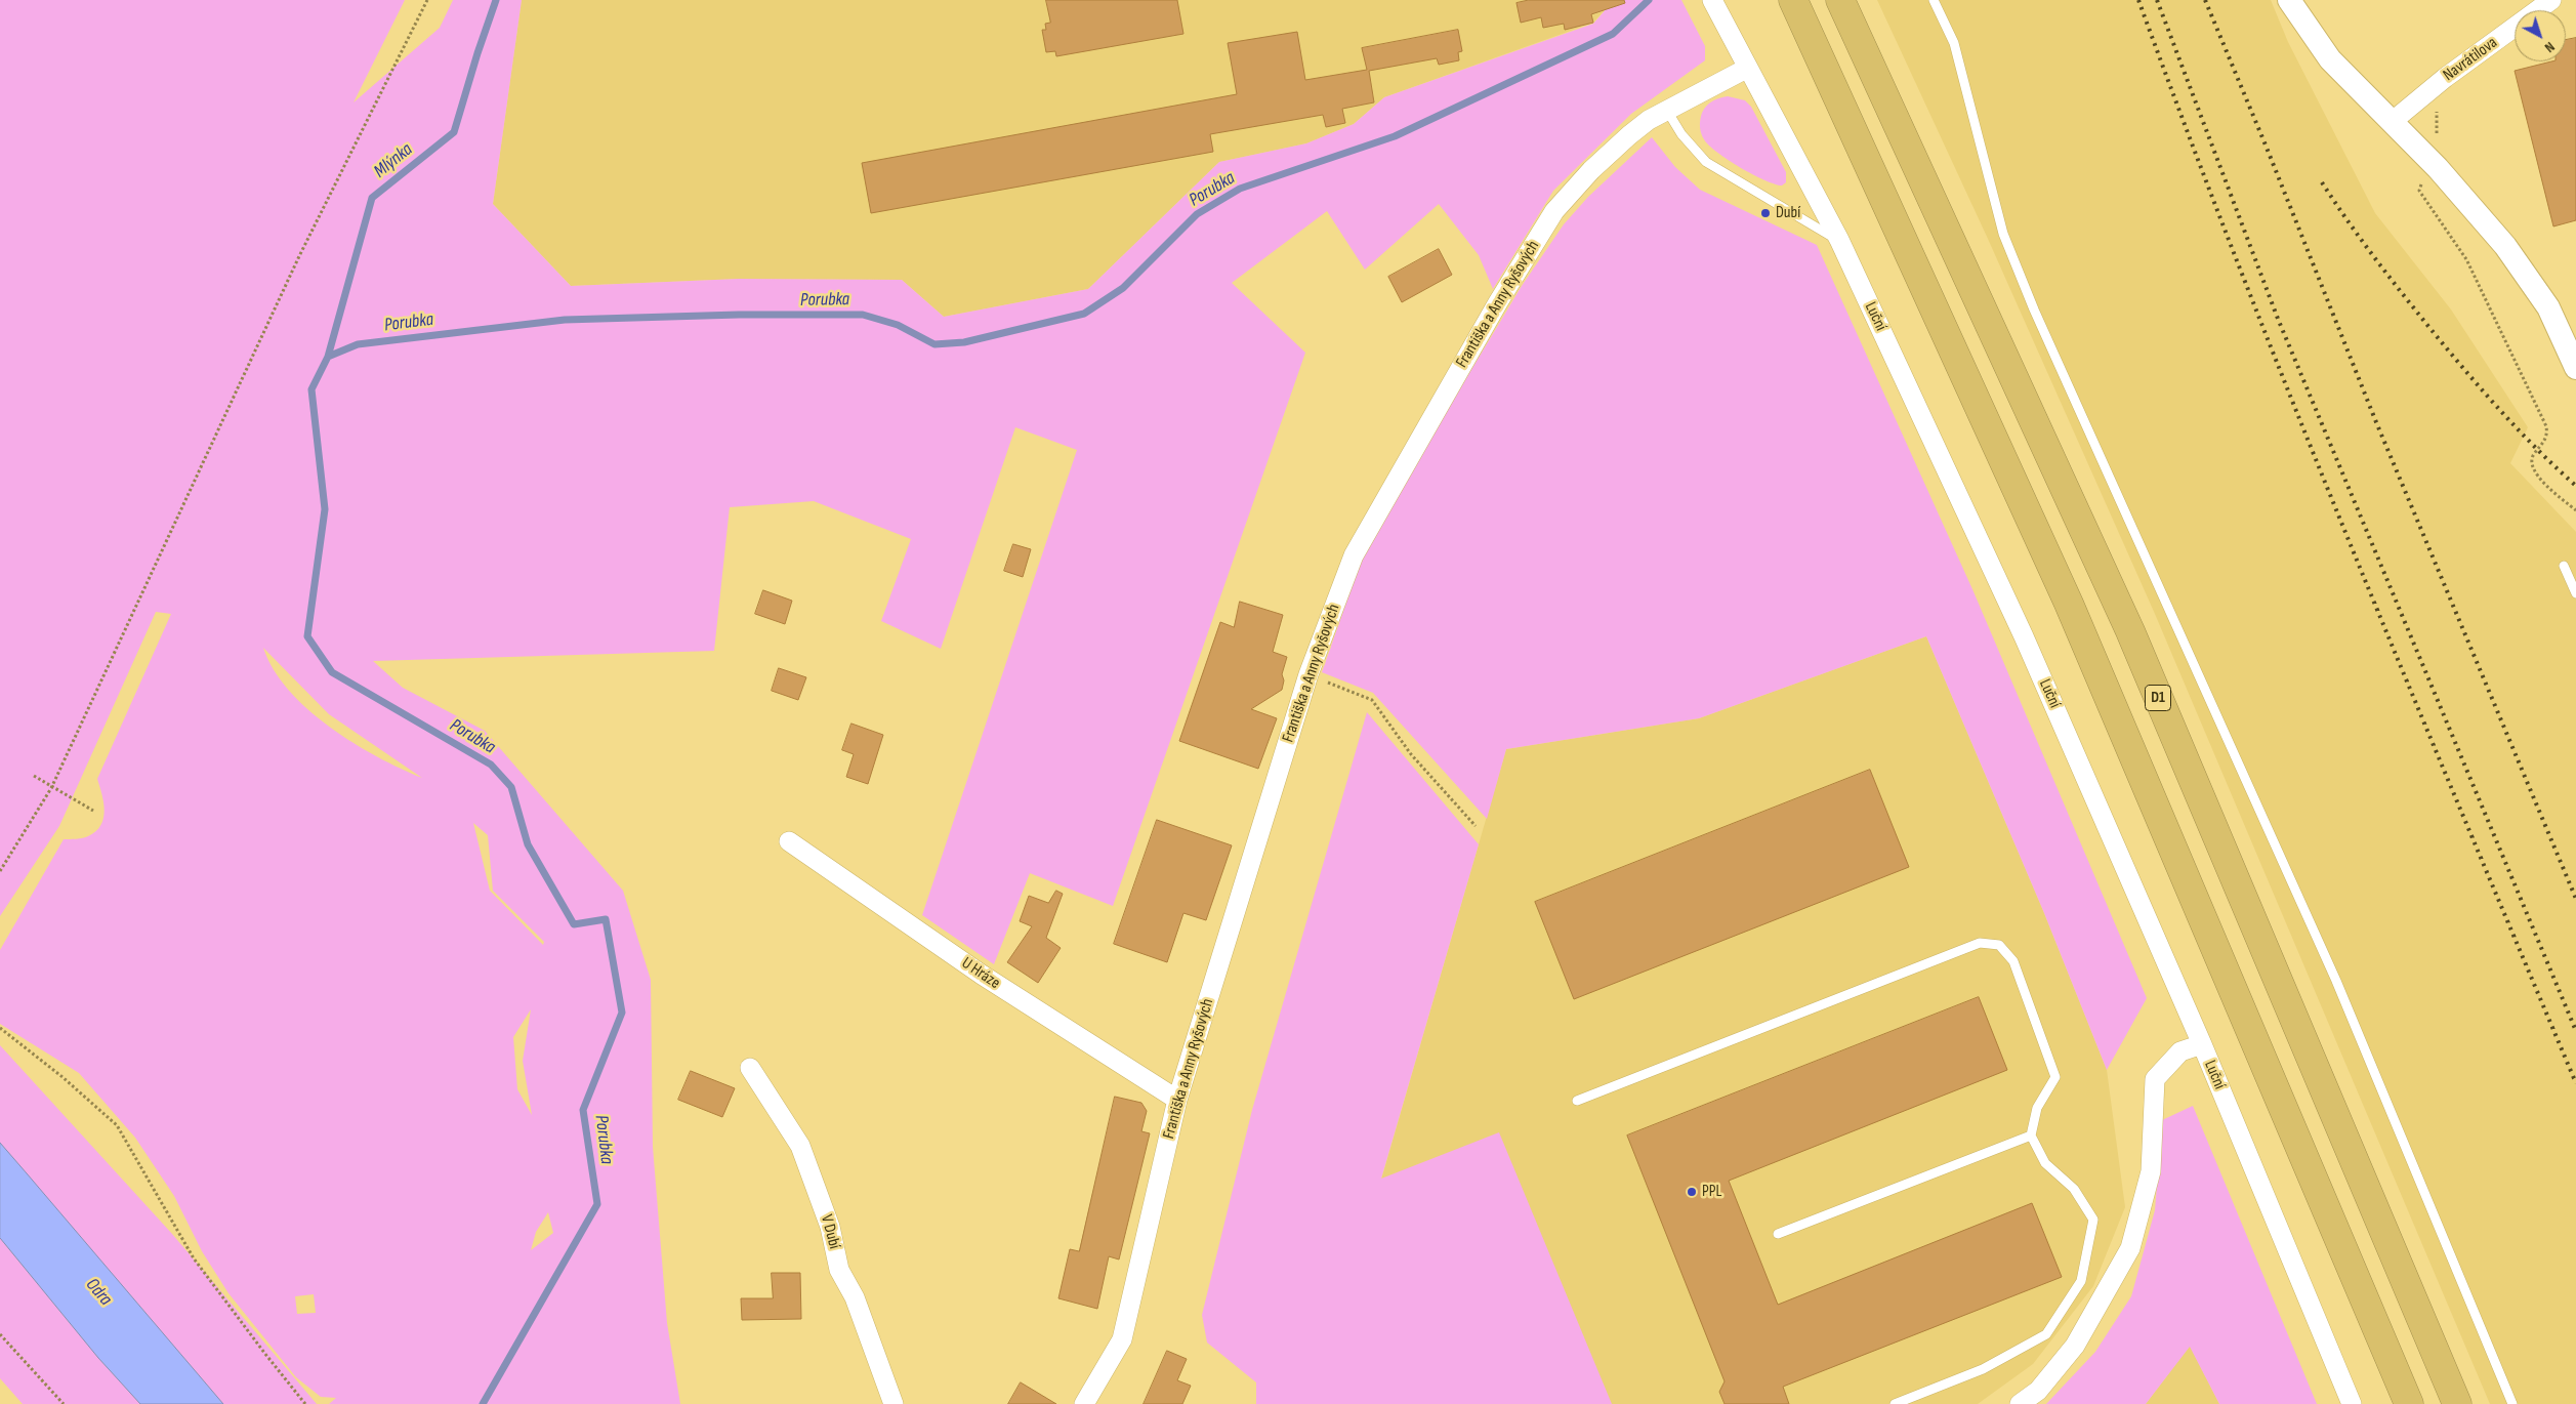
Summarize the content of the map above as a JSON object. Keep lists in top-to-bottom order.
{
  "streets": {
    "highway": ["D1"],
    "street": [
      "Navrátilova",
      "Františka a Anny Ryšových",
      "Luční",
      "U Hráze",
      "V Dubí"
    ]
  },
  "crossings": [
    ["Františka a Anny Ryšových", "Luční"],
    ["Františka a Anny Ryšových", "U Hráze"]
  ],
  "water": ["Mlýnka", "Porubka", "Odra"],
  "places": ["Dubí", "PPL"],
  "north": "bottom right"
}
